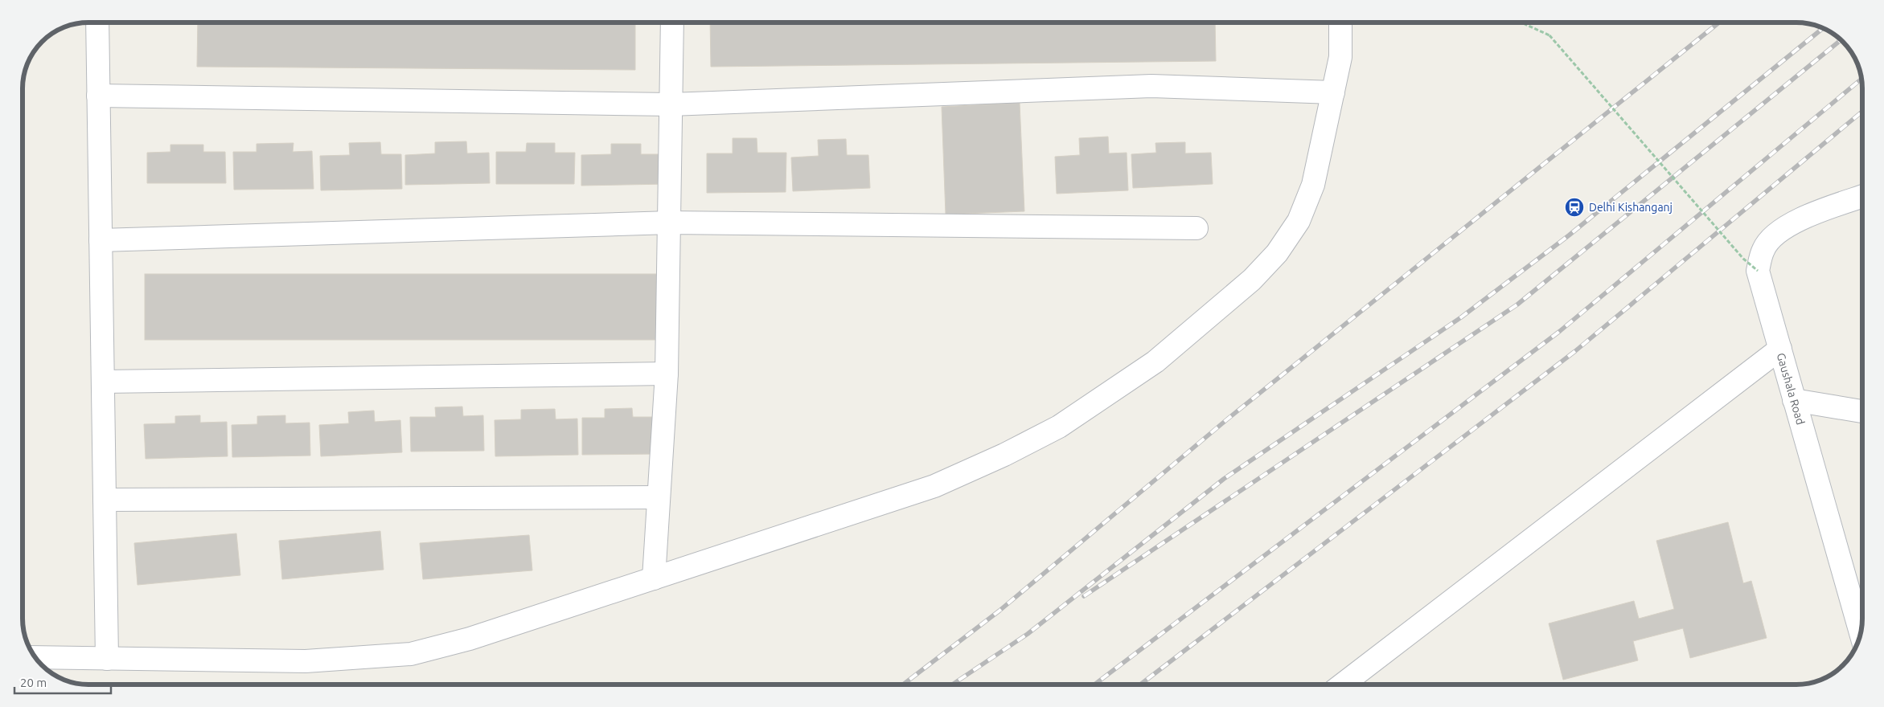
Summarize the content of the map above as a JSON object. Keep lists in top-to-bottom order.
{
  "streets": {
    "street": ["Gaushala Road"]
  },
  "places": {
    "station": ["Delhi Kishanganj"]
  },
  "scale_bar": "20 m"
}
